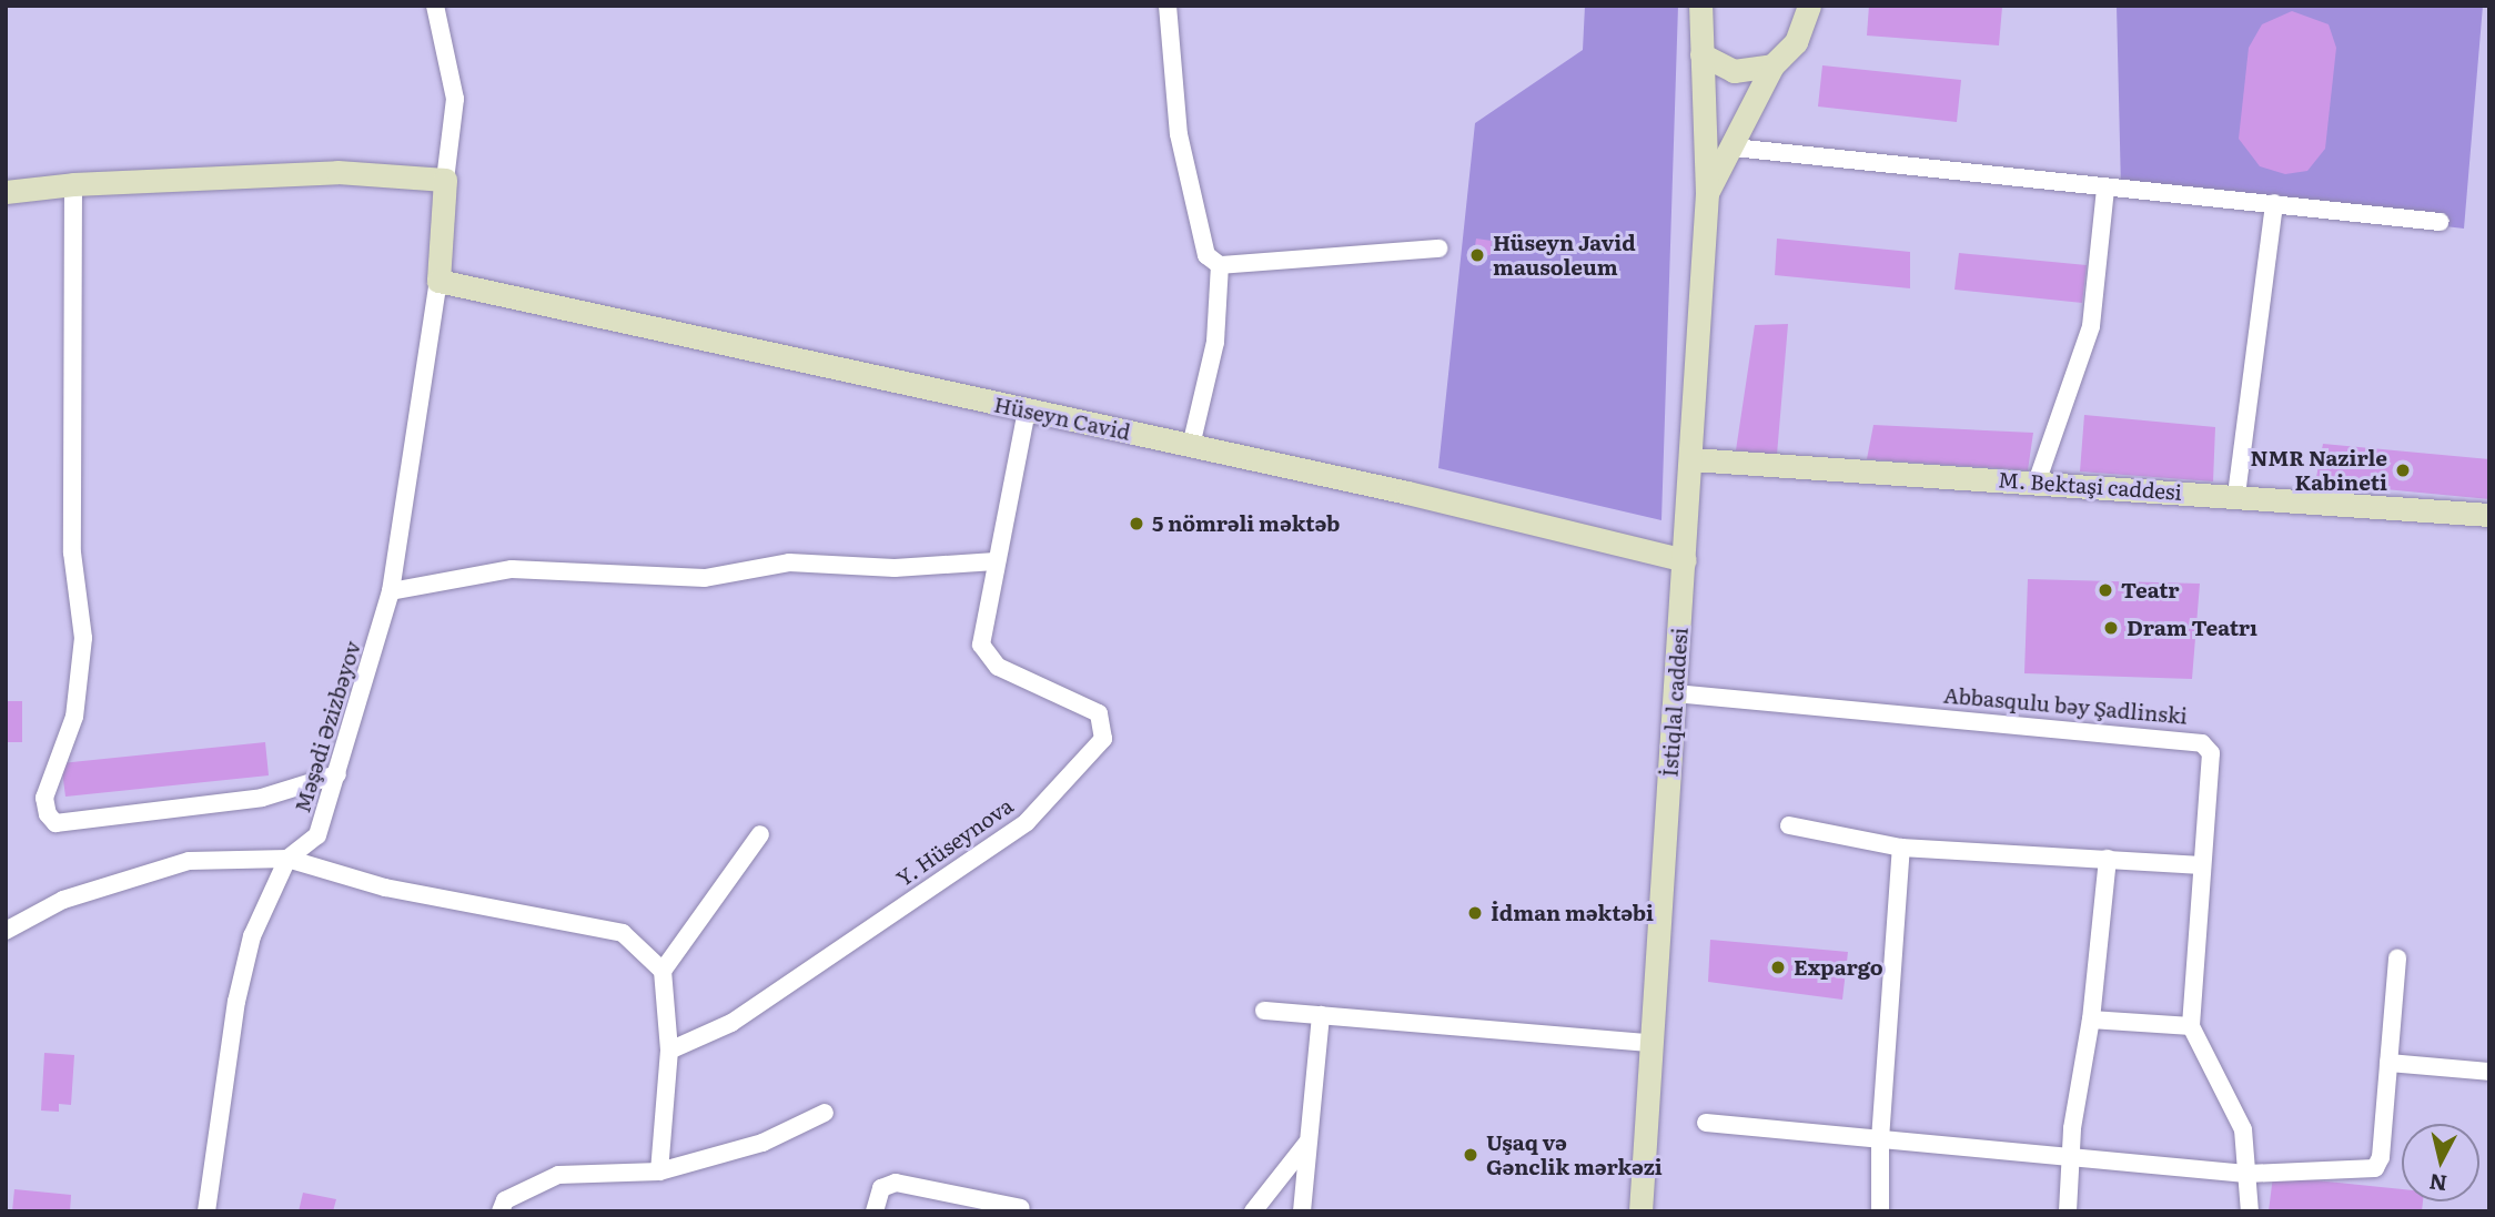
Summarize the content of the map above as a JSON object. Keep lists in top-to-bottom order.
{
  "streets": {
    "main road": ["Hüseyn Cavid", "M. Bektaşi caddesi", "İstiqlal caddesi"],
    "street": ["Abbasqulu bəy Şadlinski", "Məşədi Əzizbəyov", "Y. Hüseynova"]
  },
  "crossings": [
    ["Hüseyn Cavid", "İstiqlal caddesi"],
    ["Hüseyn Cavid", "Məşədi Əzizbəyov"],
    ["Hüseyn Cavid", "Y. Hüseynova"],
    ["M. Bektaşi caddesi", "İstiqlal caddesi"],
    ["İstiqlal caddesi", "Abbasqulu bəy Şadlinski"]
  ],
  "places": [
    "Hüseyn Javid mausoleum",
    "NMR Nazirle Kabineti",
    "5 nömrəli məktəb",
    "Teatr",
    "Dram Teatrı",
    "İdman məktəbi",
    "Expargo",
    "Uşaq və Gənclik mərkəzi"
  ],
  "north": "bottom"
}
